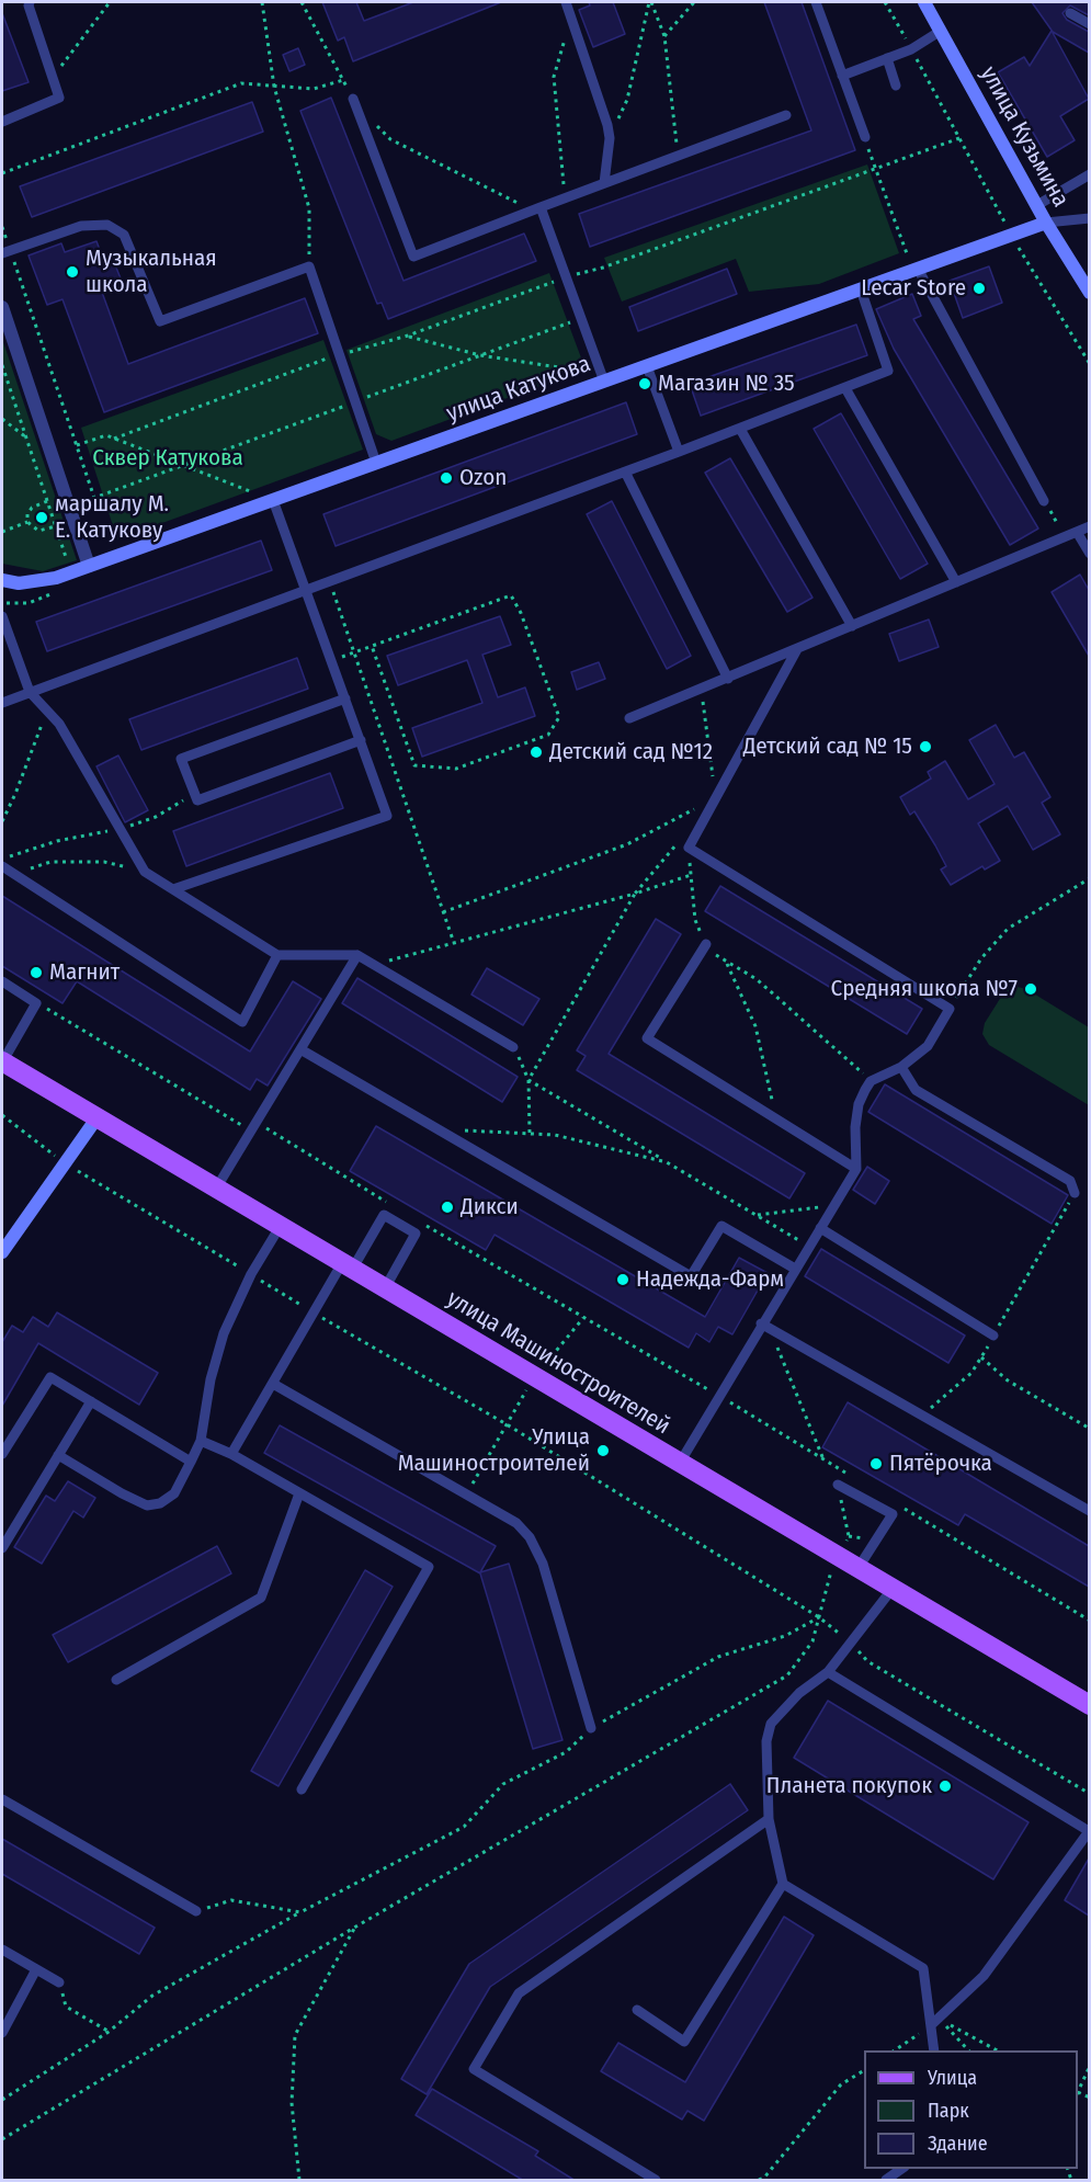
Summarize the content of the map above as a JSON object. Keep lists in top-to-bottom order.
{
  "streets": {
    "main road": ["улица Машиностроителей"],
    "street": ["улица Кузьмина", "улица Катукова"]
  },
  "crossings": [
    ["улица Кузьмина", "улица Катукова"]
  ],
  "parks": ["Сквер Катукова"],
  "places": [
    "Музыкальная школа",
    "Lecar Store",
    "Магазин № 35",
    "Ozon",
    "маршалу М. Е. Катукову",
    "Детский сад № 15",
    "Детский сад №12",
    "Магнит",
    "Средняя школа №7",
    "Дикси",
    "Надежда-Фарм",
    "Улица Машиностроителей",
    "Пятёрочка",
    "Планета покупок"
  ],
  "legend": ["Улица", "Парк", "Здание"]
}
